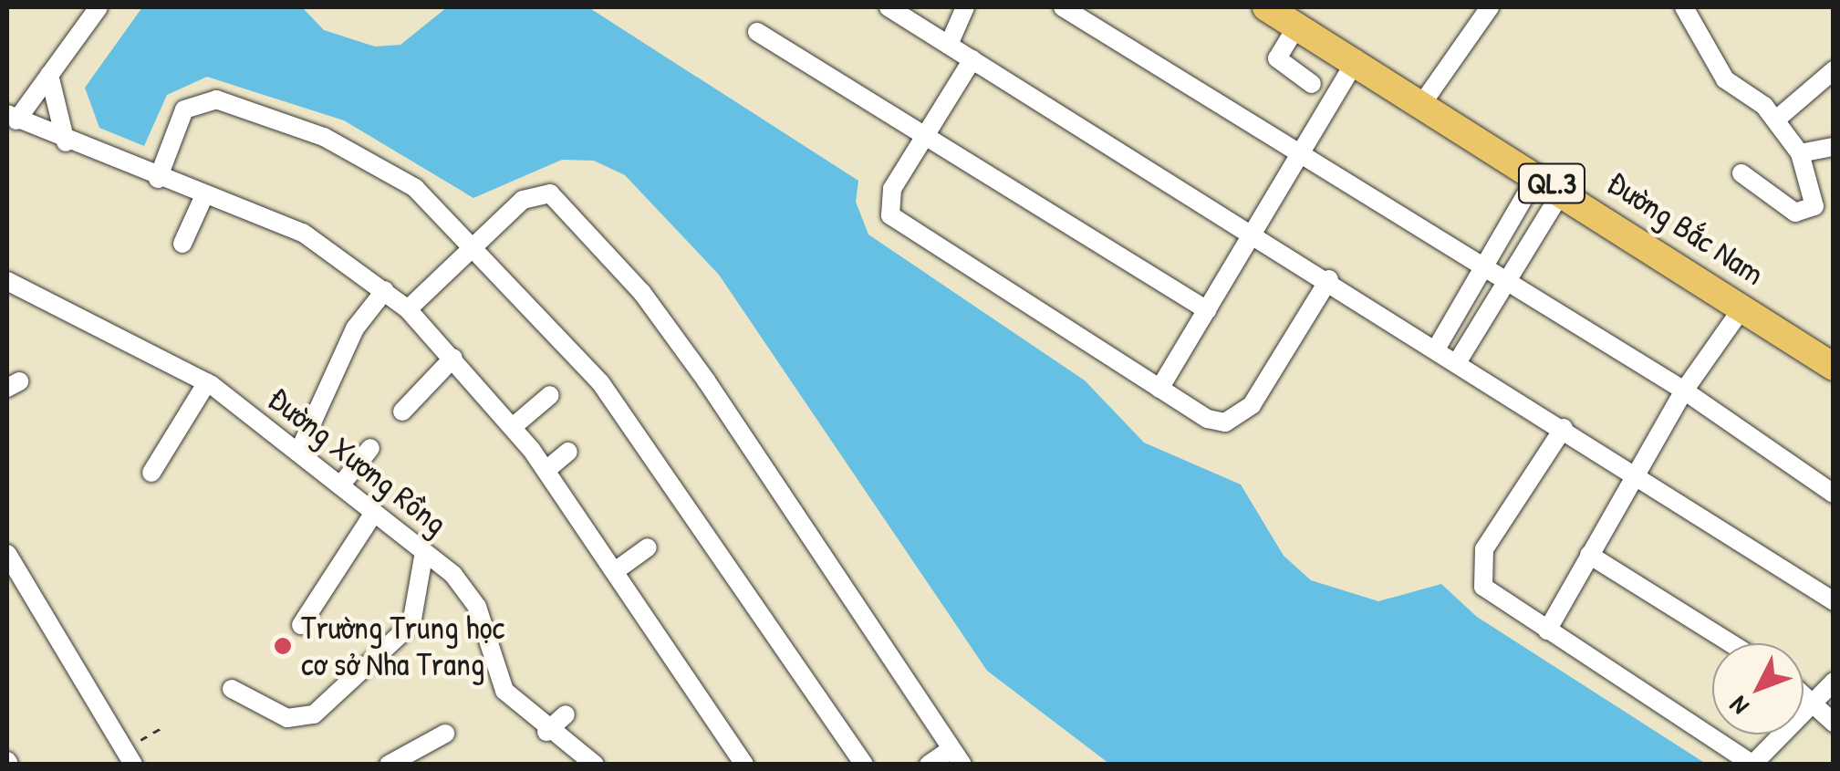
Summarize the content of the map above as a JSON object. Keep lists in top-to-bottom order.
{
  "streets": {
    "highway": ["QL.3", "Đường Bắc Nam"],
    "street": ["Đường Xương Rồng"]
  },
  "places": ["Trường Trung học cơ sở Nha Trang"],
  "north": "bottom left"
}
